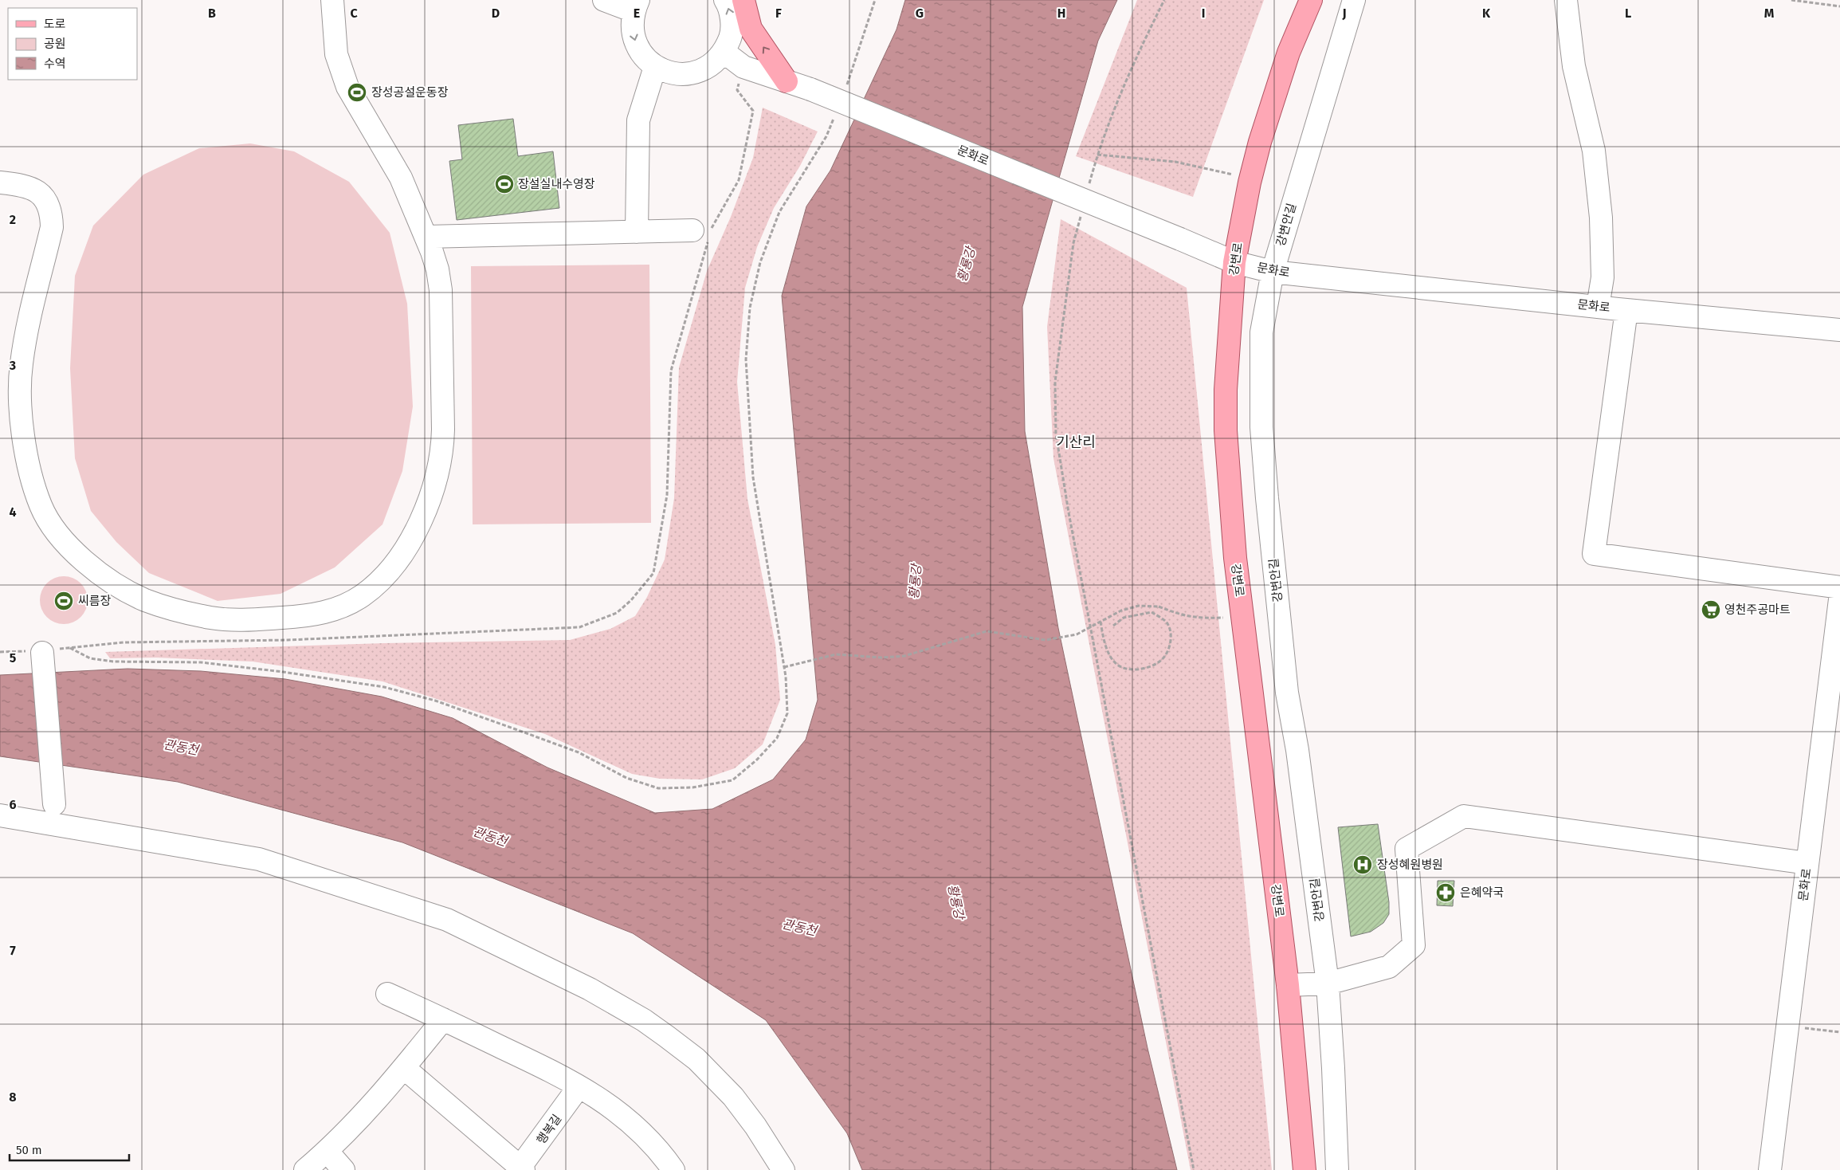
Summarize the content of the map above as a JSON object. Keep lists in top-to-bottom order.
{
  "streets": {
    "main road": ["강변로"],
    "street": ["문화로", "강변안길", "행복길"]
  },
  "crossings": [
    ["문화로", "강변안길"],
    ["문화로", "강변로"]
  ],
  "districts": ["기산리"],
  "water": ["황룡강", "관동천"],
  "places": {
    "sports": ["장성공설운동장", "장설실내수영장", "씨름장"],
    "supermarket": ["영천주공마트"],
    "hospital": ["장성혜원병원"],
    "pharmacy": ["은혜약국"]
  },
  "legend": ["도로", "공원", "수역"],
  "scale_bar": "50 m",
  "grid": {
    "columns": [
      "B",
      "C",
      "D",
      "E",
      "F",
      "G",
      "H",
      "I",
      "J",
      "K",
      "L",
      "M"
    ],
    "rows": [
      "2",
      "3",
      "4",
      "5",
      "6",
      "7",
      "8"
    ]
  }
}
